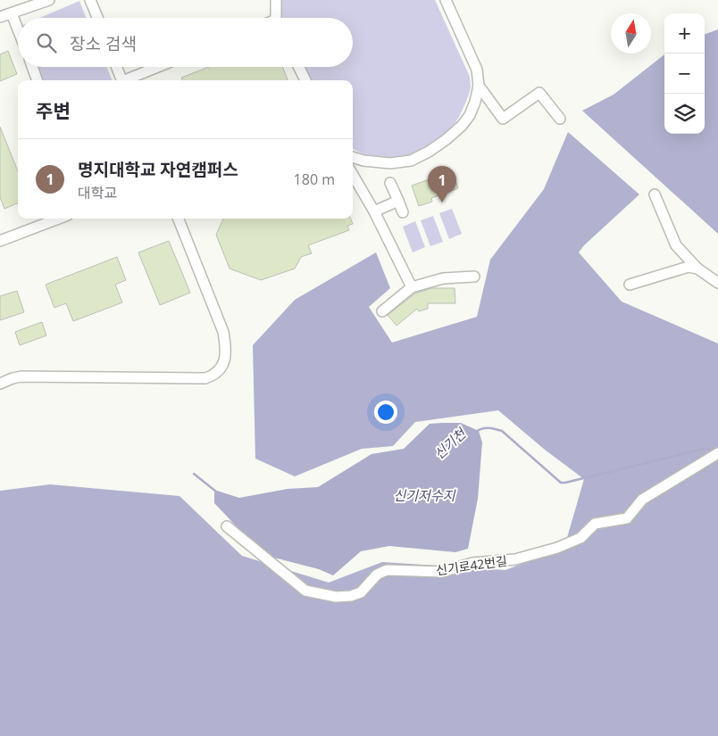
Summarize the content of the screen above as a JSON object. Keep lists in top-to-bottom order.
{
  "streets": {
    "street": ["신기로42번길"]
  },
  "water": ["신기천", "신기저수지"],
  "north": "top",
  "page": {
    "map_buttons": ["+", "−"],
    "search": "장소 검색",
    "heading": "주변",
    "list": [
      {
        "mark": "1",
        "name": "명지대학교 자연캠퍼스",
        "note": "대학교",
        "value": "180 m"
      }
    ],
    "pins": "1"
  }
}
